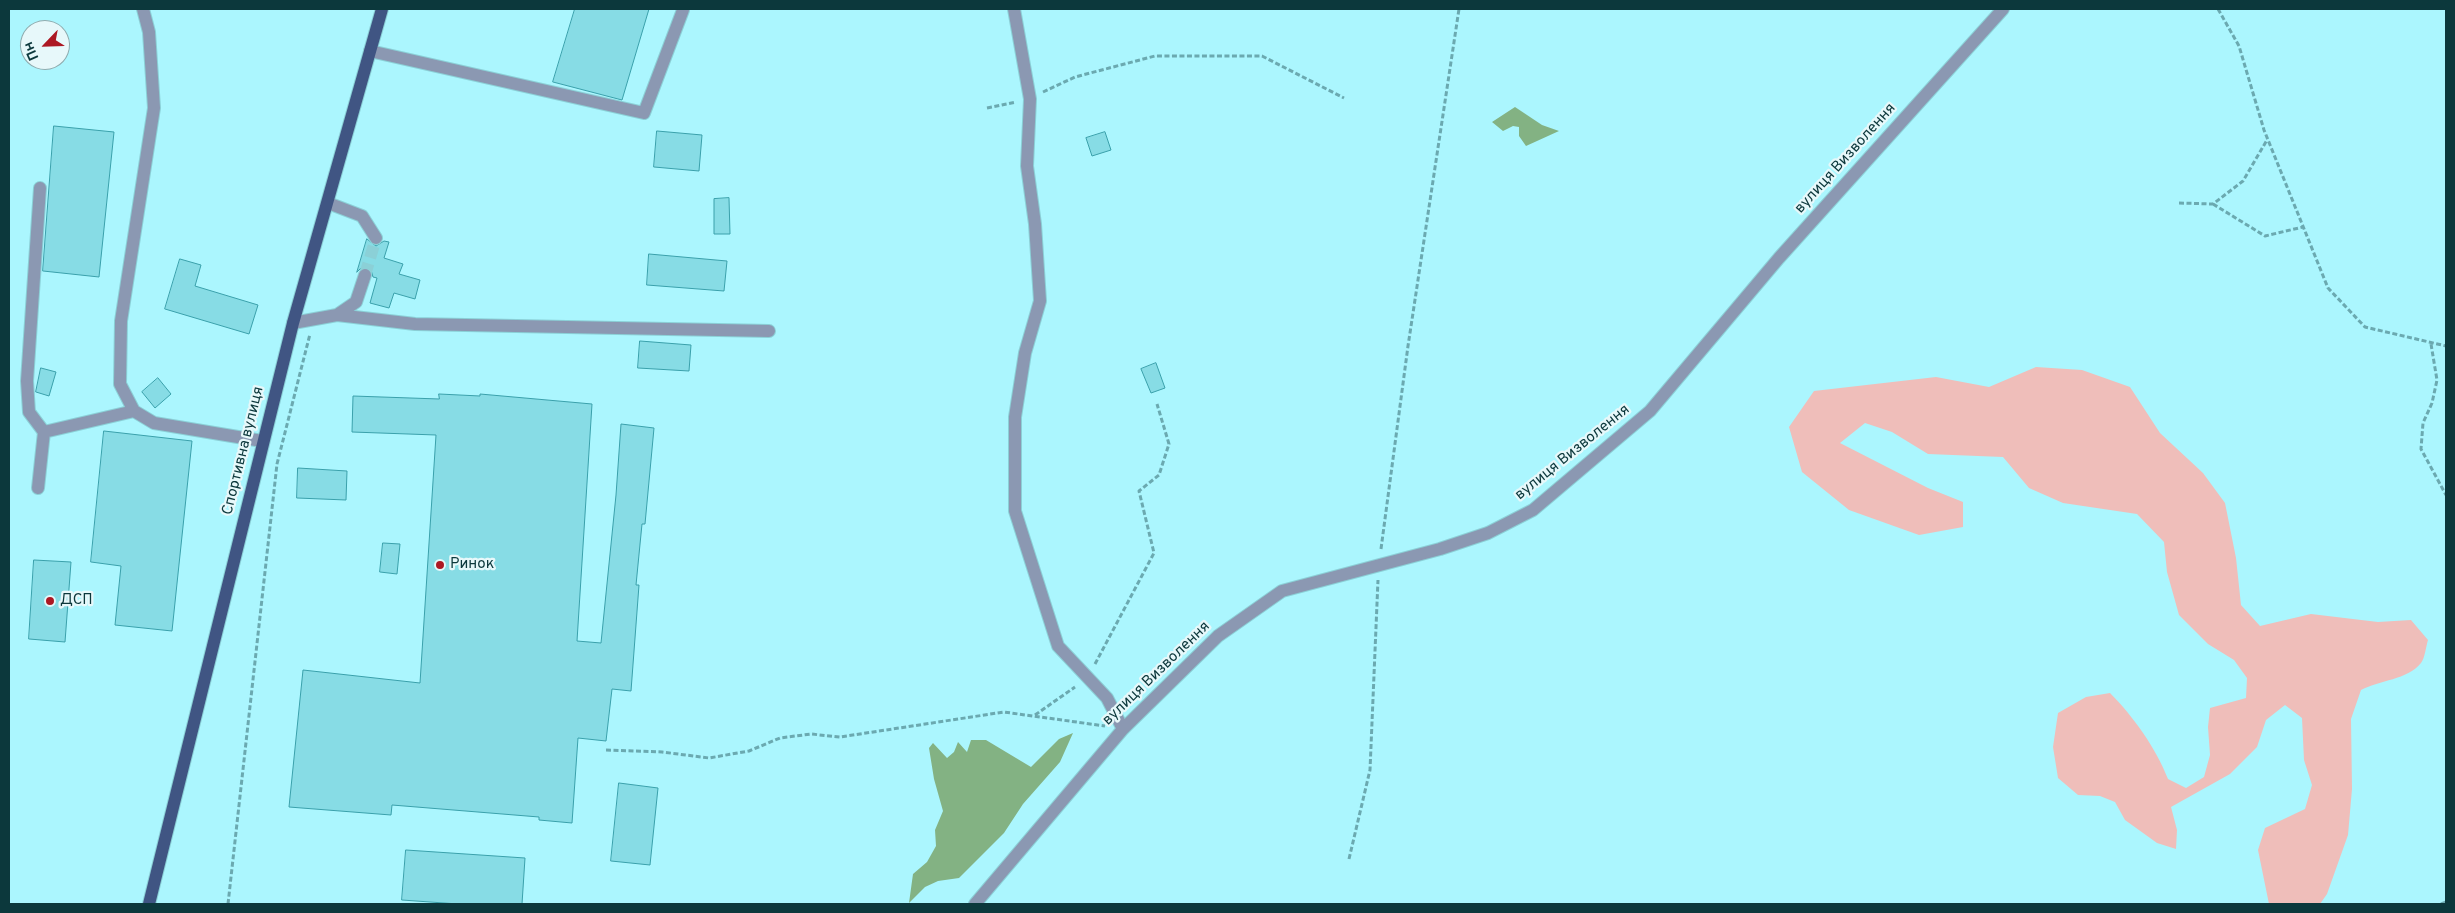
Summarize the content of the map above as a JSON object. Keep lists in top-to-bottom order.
{
  "streets": {
    "main road": ["Спортивна вулиця"],
    "street": ["вулиця Визволення"]
  },
  "places": ["Ринок", "ДСП"],
  "north": "bottom left"
}
